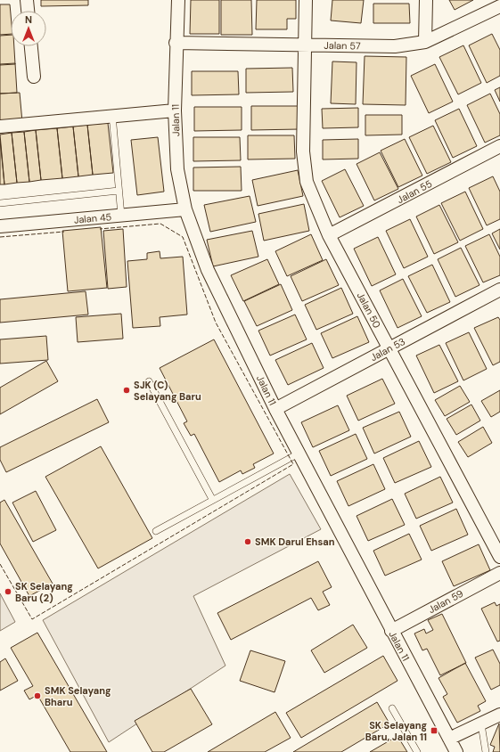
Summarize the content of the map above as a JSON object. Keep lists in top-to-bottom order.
{
  "streets": {
    "street": [
      "Jalan 57",
      "Jalan 11",
      "Jalan 55",
      "Jalan 45",
      "Jalan 50",
      "Jalan 53",
      "Jalan 59"
    ]
  },
  "crossings": [
    ["Jalan 57", "Jalan 11"],
    ["Jalan 57", "Jalan 50"],
    ["Jalan 11", "Jalan 45"],
    ["Jalan 11", "Jalan 53"],
    ["Jalan 11", "Jalan 59"],
    ["Jalan 55", "Jalan 50"],
    ["Jalan 50", "Jalan 53"]
  ],
  "places": {
    "other": [
      "SJK (C) Selayang Baru",
      "SMK Darul Ehsan",
      "SK Selayang Baru (2)",
      "SMK Selayang Bharu"
    ],
    "transit": ["SK Selayang Baru, Jalan 11"]
  },
  "north": "top"
}
